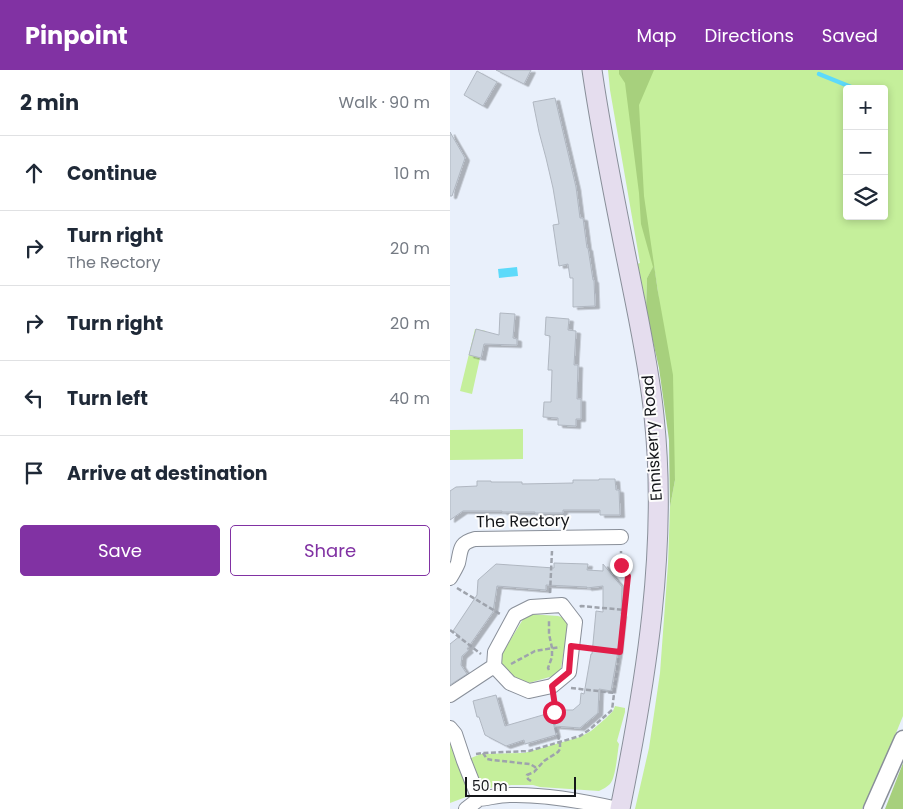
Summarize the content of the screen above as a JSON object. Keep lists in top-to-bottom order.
{
  "streets": {
    "main road": ["Enniskerry Road"],
    "street": ["The Rectory"]
  },
  "scale_bar": "50 m",
  "page": {
    "header": "Pinpoint",
    "nav": ["Map", "Directions", "Saved"],
    "heading": ["2 min", "Walk · 90 m"],
    "map_buttons": ["+", "−"],
    "list": [
      ["Continue", "10 m"],
      ["Turn right", "The Rectory", "20 m"],
      ["Turn right", "20 m"],
      ["Turn left", "40 m"],
      "Arrive at destination"
    ],
    "buttons": ["Save", "Share"],
    "scale": "50 m"
  }
}
